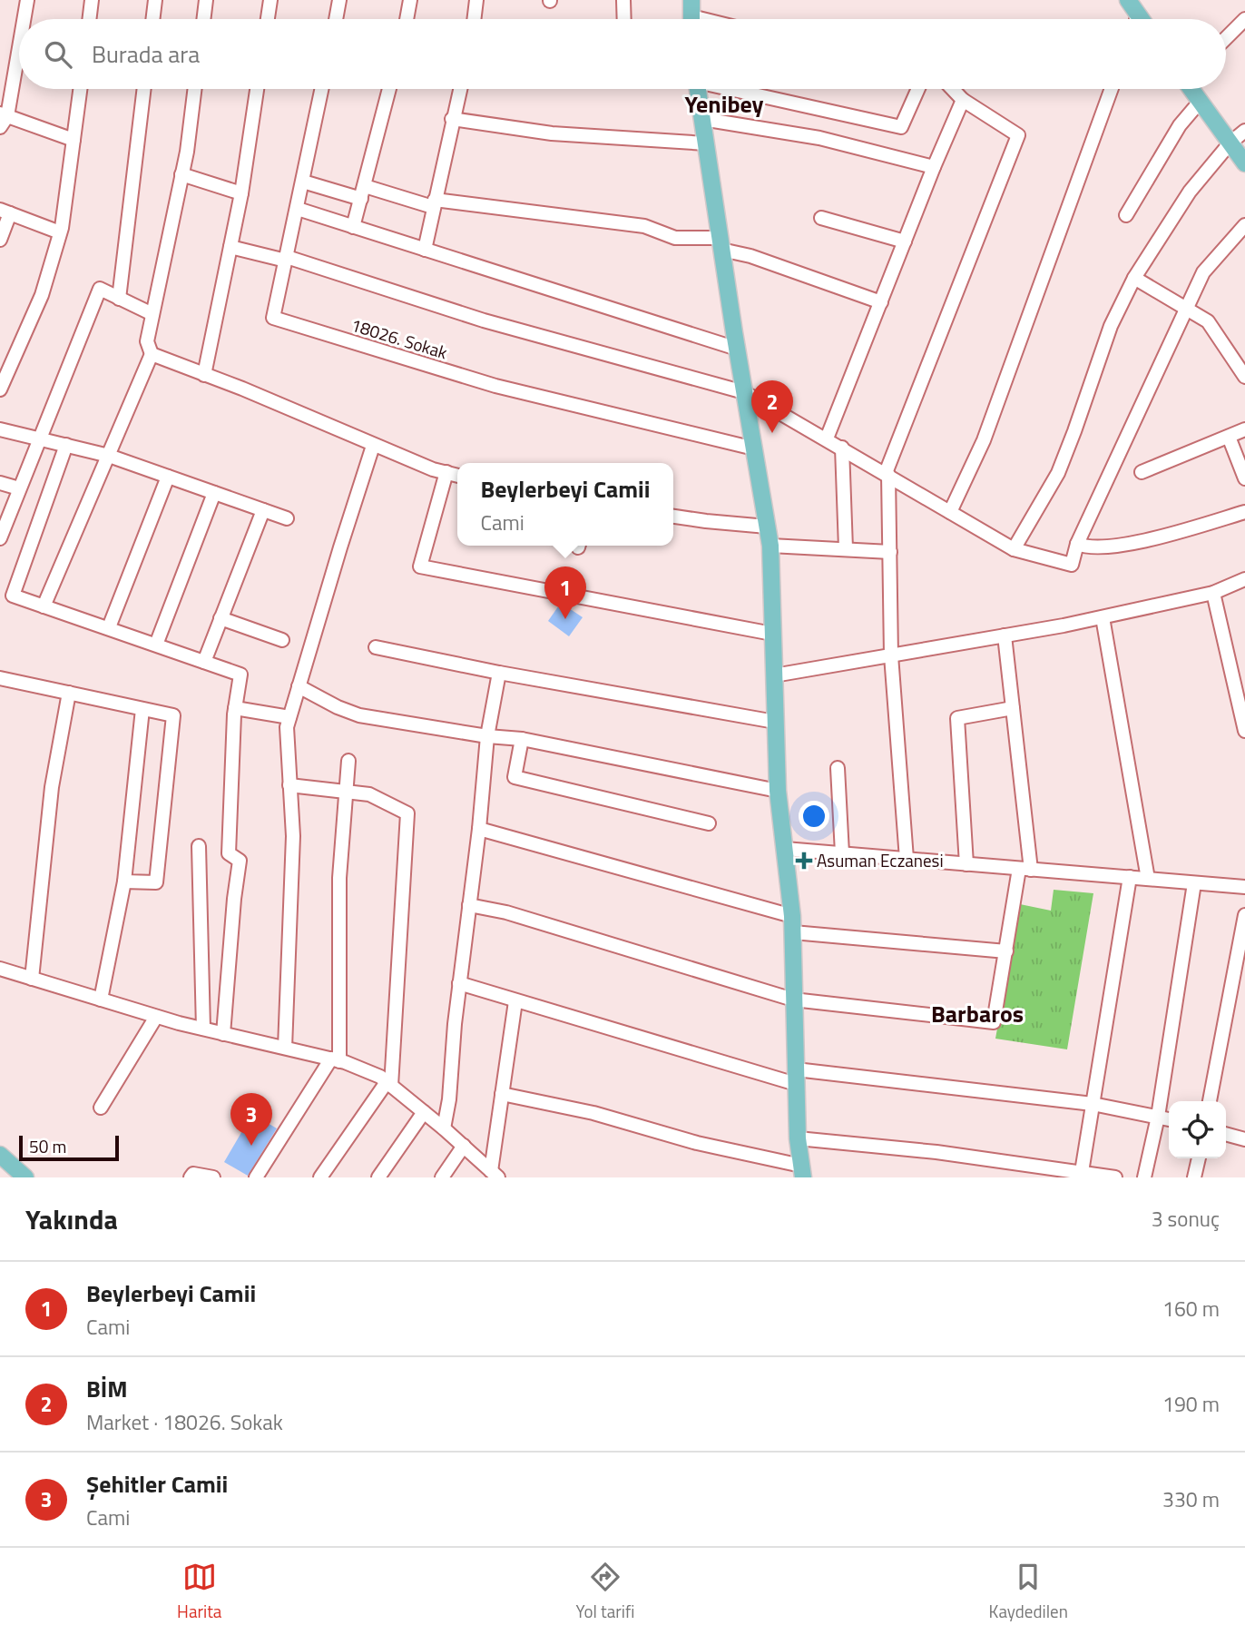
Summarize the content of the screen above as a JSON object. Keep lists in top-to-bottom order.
{
  "streets": {
    "street": ["18026. Sokak"]
  },
  "districts": ["Yenibey", "Barbaros"],
  "places": {
    "health": ["Asuman Eczanesi"]
  },
  "scale_bar": "50 m",
  "page": {
    "search": "Burada ara",
    "pins": ["2", "1", "3"],
    "popup": ["Beylerbeyi Camii", "Cami"],
    "scale": "50 m",
    "heading": ["Yakında", "3 sonuç"],
    "list": [
      {
        "mark": "1",
        "name": "Beylerbeyi Camii",
        "note": "Cami",
        "value": "160 m"
      },
      {
        "mark": "2",
        "name": "BİM",
        "note": "Market · 18026. Sokak",
        "value": "190 m"
      },
      {
        "mark": "3",
        "name": "Şehitler Camii",
        "note": "Cami",
        "value": "330 m"
      }
    ],
    "nav": ["Harita", "Yol tarifi", "Kaydedilen"]
  }
}
